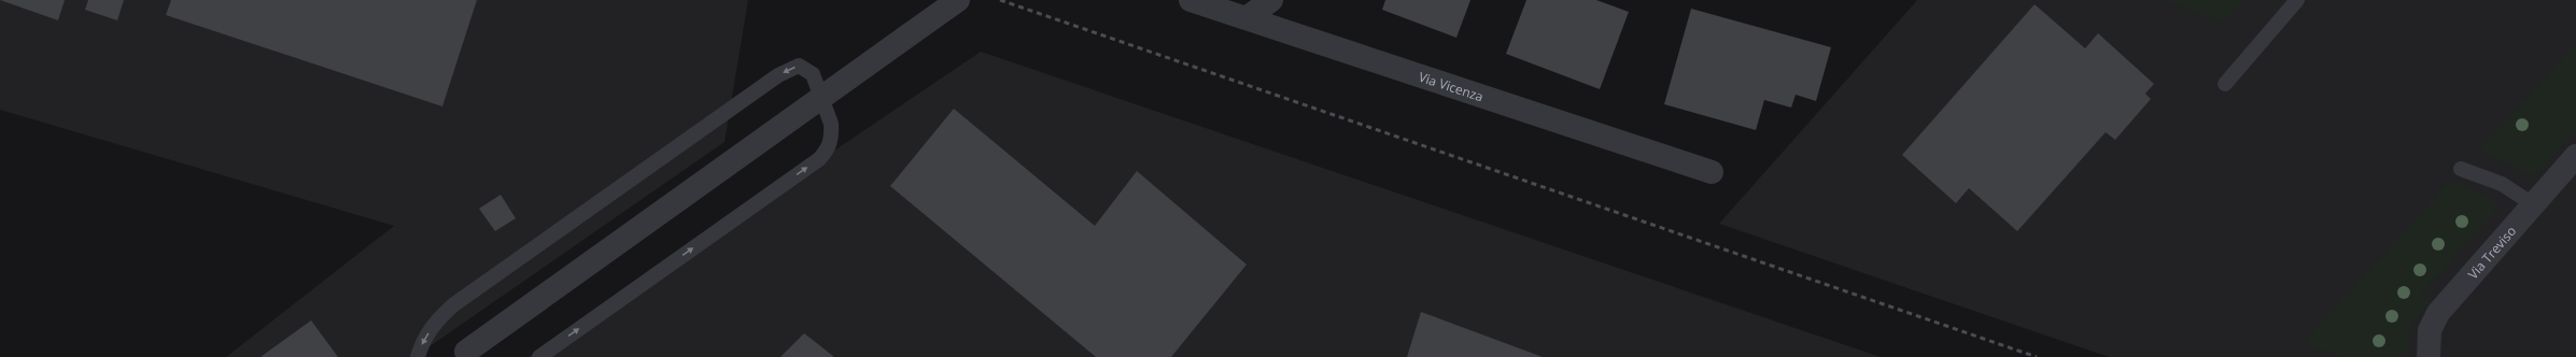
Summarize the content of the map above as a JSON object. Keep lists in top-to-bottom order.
{
  "streets": {
    "street": ["Via Vicenza", "Via Treviso"]
  }
}
